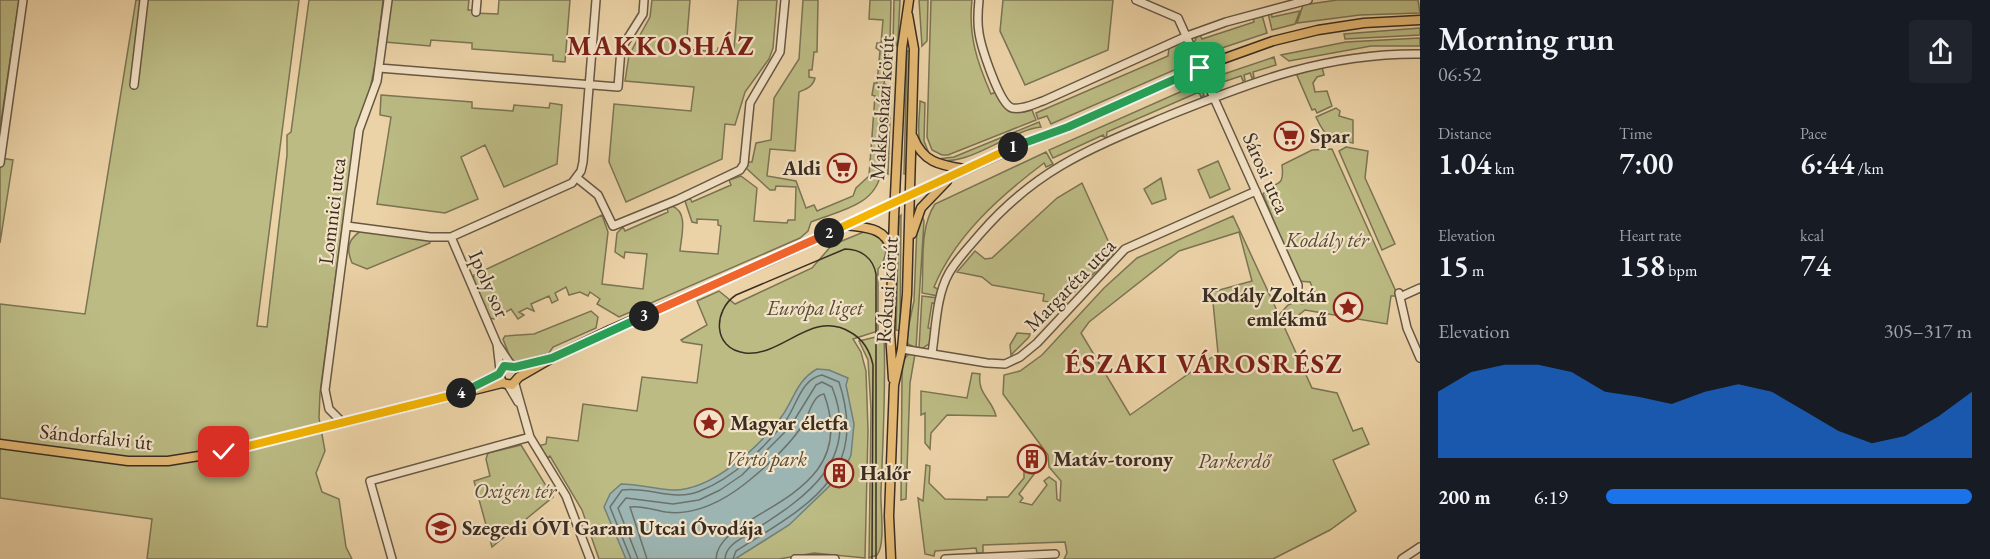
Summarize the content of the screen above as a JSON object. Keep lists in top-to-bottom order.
{
  "streets": {
    "main road": ["Makkosházi körút", "Rókusi körút", "Sándorfalvi út"],
    "street": [
      "Sárosi utca",
      "Lomnici utca",
      "Ipoly sor",
      "Margaréta utca"
    ]
  },
  "crossings": [
    ["Makkosházi körút", "Rókusi körút"],
    ["Sárosi utca", "Margaréta utca"],
    ["Lomnici utca", "Sándorfalvi út"],
    ["Ipoly sor", "Sándorfalvi út"],
    ["Margaréta utca", "Rókusi körút"]
  ],
  "districts": ["MAKKOSHÁZ", "ÉSZAKI VÁROSRÉSZ"],
  "parks": [
    "Kodály tér",
    "Európa liget",
    "Vértó park",
    "Parkerdő",
    "Oxigén tér"
  ],
  "places": {
    "supermarket": ["Spar", "Aldi"],
    "place": ["Kodály Zoltán emlékmű", "Magyar életfa"],
    "building": ["Matáv-torony", "Halőr"],
    "school or university": ["Szegedi ÓVI Garam Utcai Óvodája"]
  },
  "page": {
    "heading": ["Morning run", "06:52"],
    "stats": [
      ["Distance", "1.04 km"],
      ["Time", "7:00"],
      ["Pace", "6:44 /km"],
      ["Elevation", "15 m"],
      ["Heart rate", "158 bpm"],
      ["kcal", "74"]
    ],
    "pins": [
      "1",
      "2",
      "3",
      "4"
    ],
    "chart": ["Elevation", "305–317 m"],
    "list": [
      {
        "name": "200 m",
        "note": "6:19"
      }
    ]
  }
}
